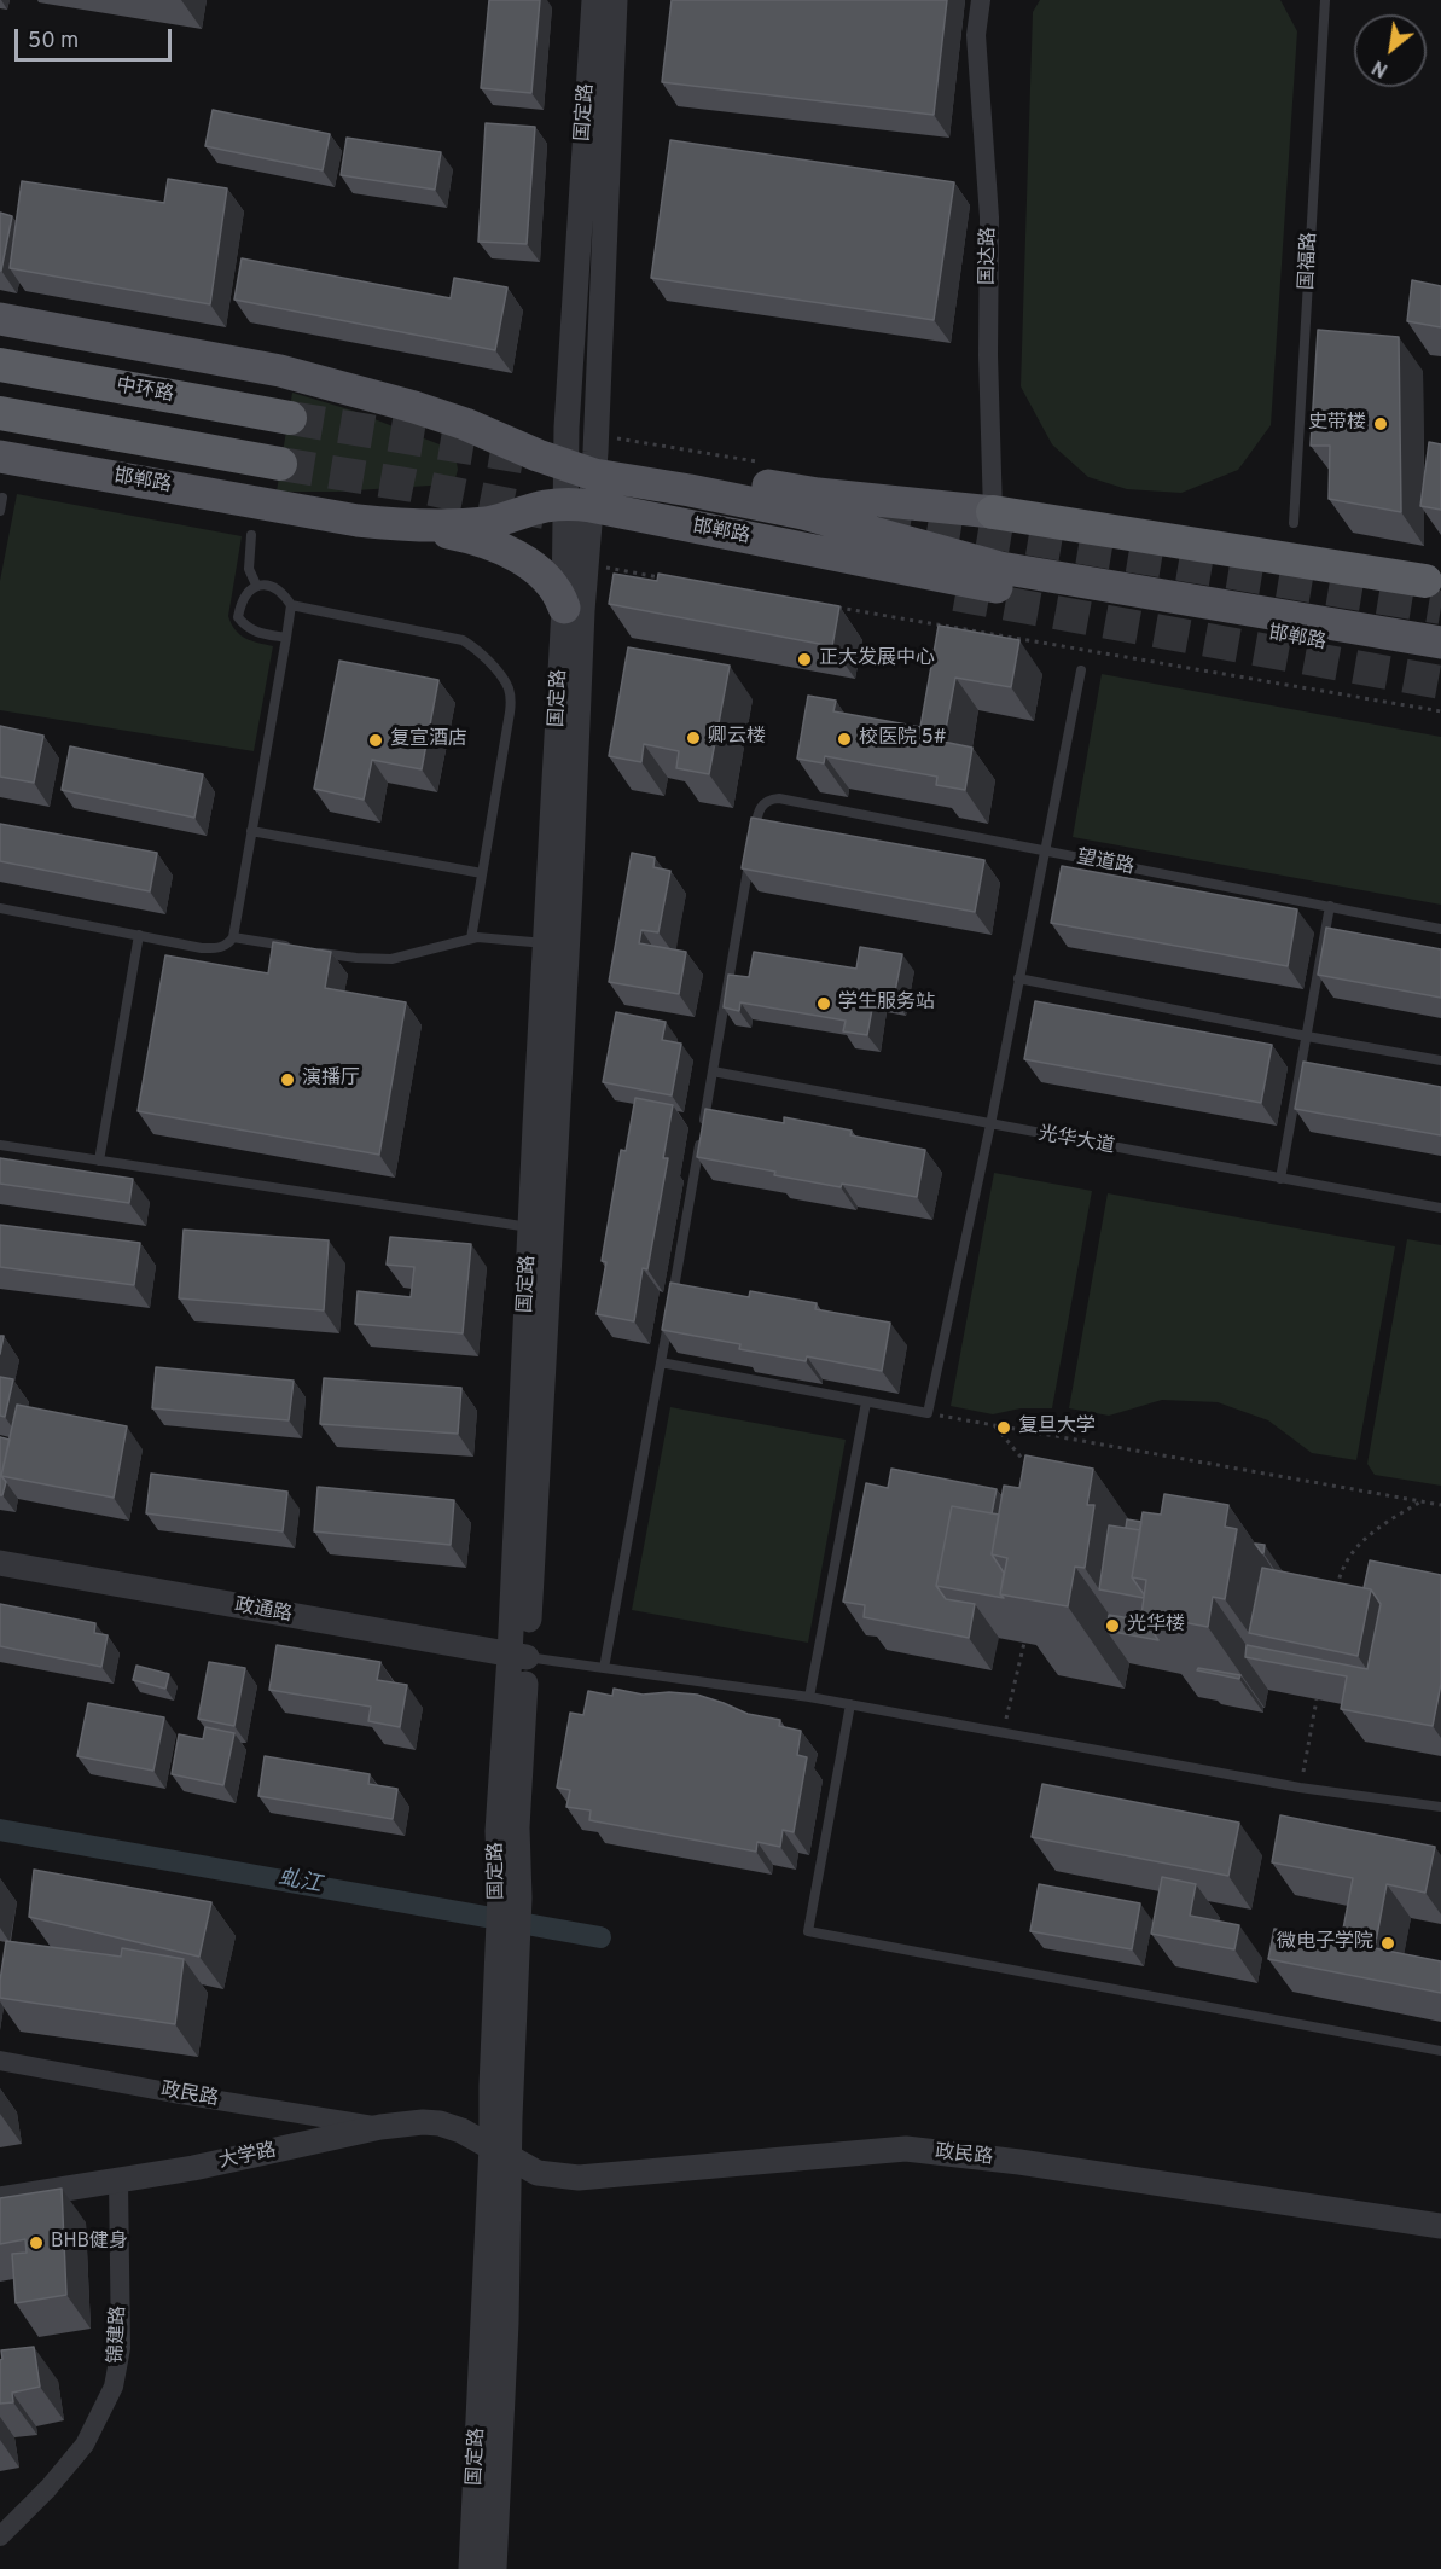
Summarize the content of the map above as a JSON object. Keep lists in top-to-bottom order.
{
  "streets": {
    "highway": ["中环路"],
    "main road": ["邯郸路"],
    "street": [
      "国定路",
      "国达路",
      "政通路",
      "政民路",
      "大学路",
      "锦建路"
    ],
    "lane": ["国福路", "望道路", "光华大道"]
  },
  "crossings": [
    ["国定路", "邯郸路"],
    ["国定路", "政通路"],
    ["国定路", "政民路"],
    ["国定路", "大学路"],
    ["国达路", "邯郸路"],
    ["政民路", "大学路"],
    ["大学路", "锦建路"]
  ],
  "water": ["虬江"],
  "places": [
    "史带楼",
    "正大发展中心",
    "卿云楼",
    "校医院 5#",
    "复宣酒店",
    "学生服务站",
    "演播厅",
    "复旦大学",
    "光华楼",
    "微电子学院",
    "BHB健身"
  ],
  "scale_bar": "50 m",
  "north": "bottom left"
}
